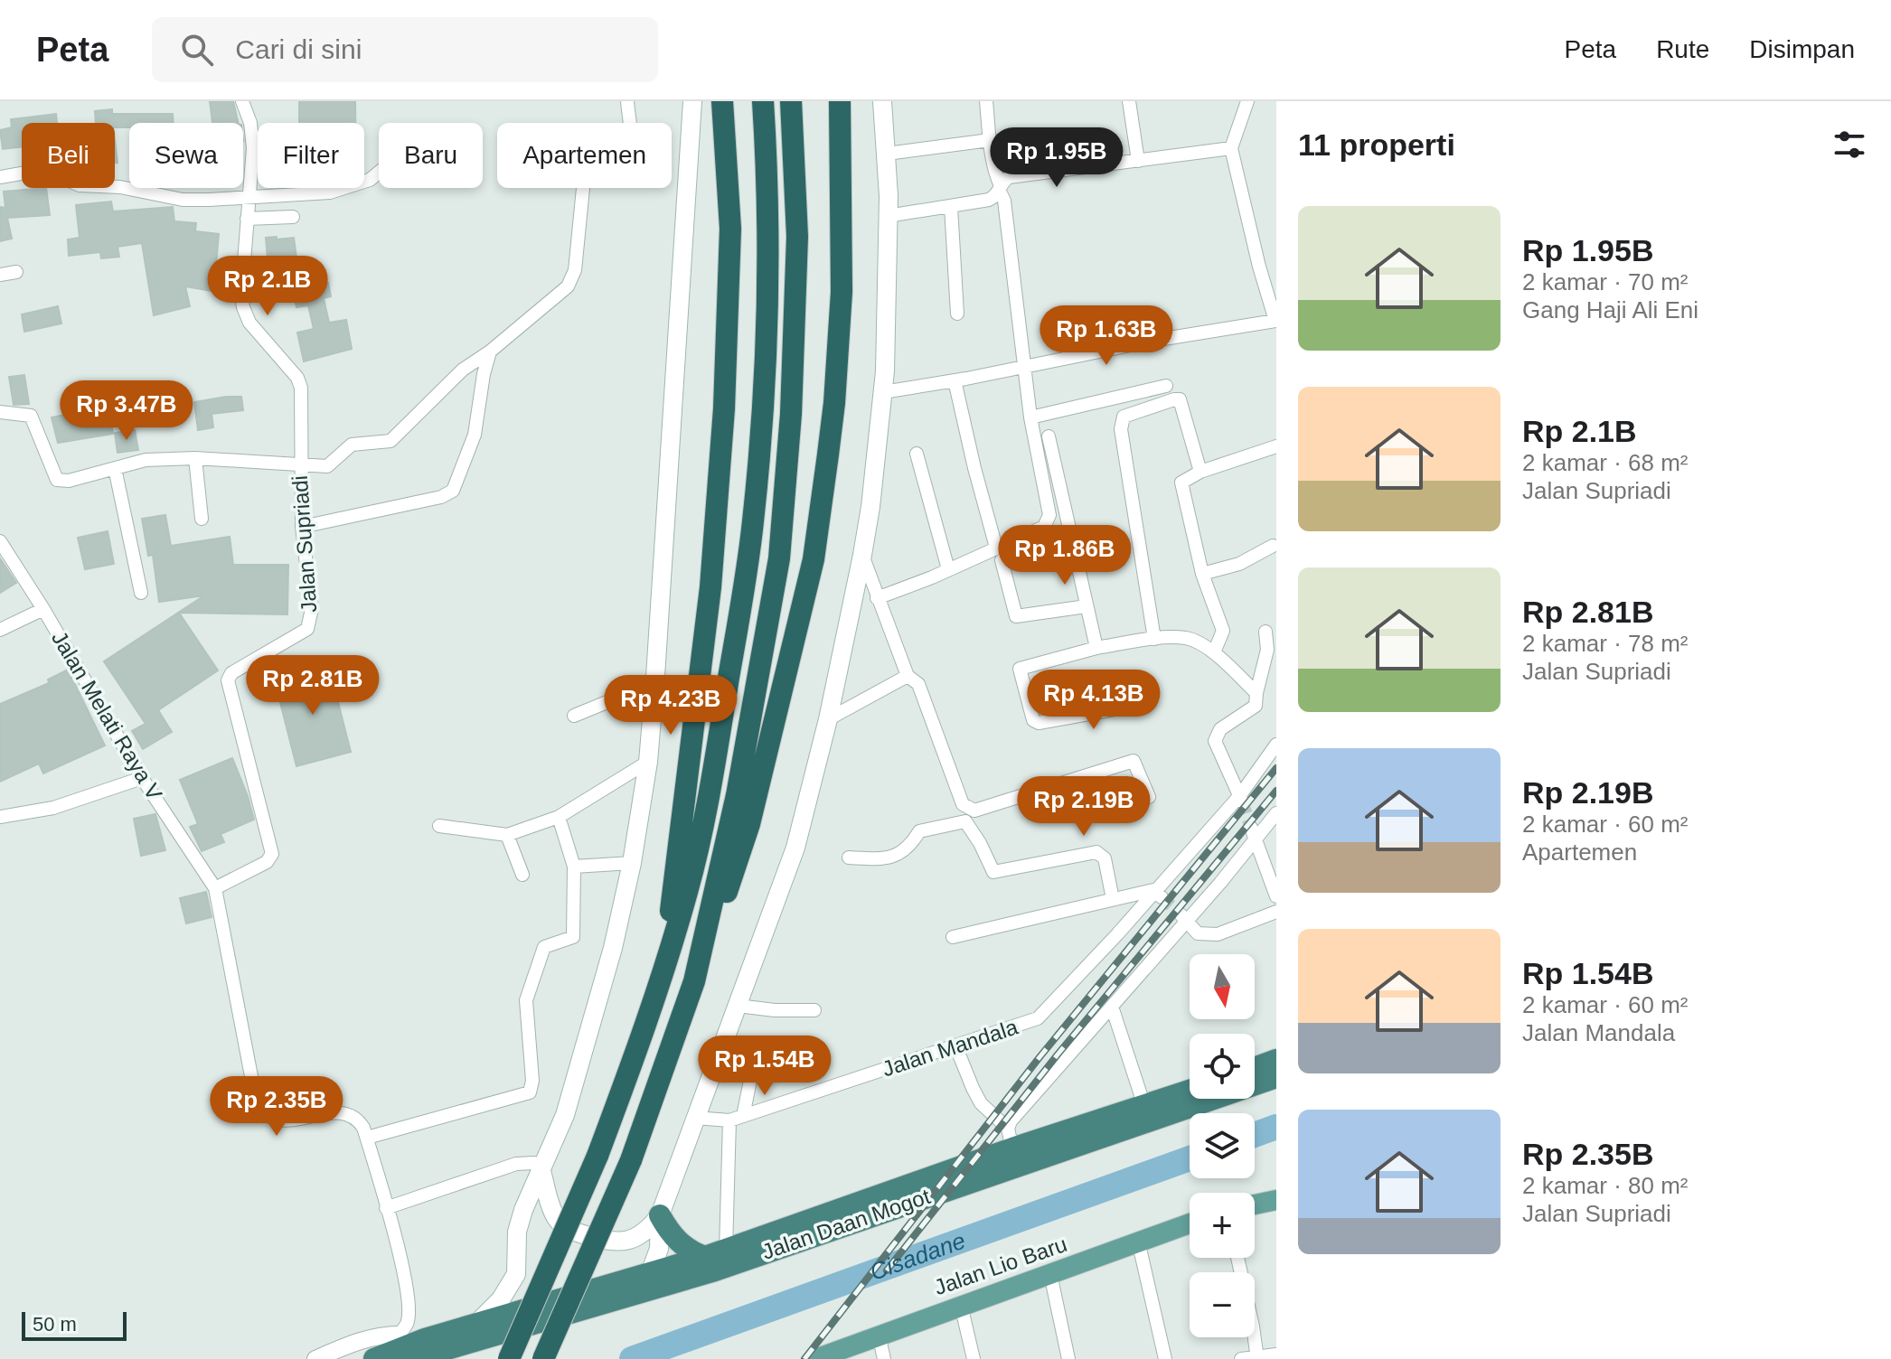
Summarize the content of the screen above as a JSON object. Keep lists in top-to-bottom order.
{
  "streets": {
    "highway": ["Jalan Daan Mogot"],
    "main road": ["Jalan Lio Baru"],
    "street": ["Jalan Supriadi", "Jalan Melati Raya V", "Jalan Mandala"]
  },
  "crossings": [
    ["Jalan Supriadi", "Jalan Melati Raya V"]
  ],
  "water": ["Cisadane"],
  "scale_bar": "50 m",
  "north": "bottom",
  "page": {
    "header": "Peta",
    "search": "Cari di sini",
    "nav": ["Peta", "Rute", "Disimpan"],
    "heading": "11 properti",
    "chip": [
      "Beli",
      "Sewa",
      "Filter",
      "Baru",
      "Apartemen"
    ],
    "price": [
      "Rp 1.95B",
      "Rp 2.1B",
      "Rp 1.63B",
      "Rp 3.47B",
      "Rp 1.86B",
      "Rp 2.81B",
      "Rp 4.13B",
      "Rp 4.23B",
      "Rp 2.19B",
      "Rp 1.54B",
      "Rp 2.35B"
    ],
    "list": [
      {
        "name": "Rp 1.95B",
        "note": "2 kamar · 70 m² · Gang Haji Ali Eni"
      },
      {
        "name": "Rp 2.1B",
        "note": "2 kamar · 68 m² · Jalan Supriadi"
      },
      {
        "name": "Rp 2.81B",
        "note": "2 kamar · 78 m² · Jalan Supriadi"
      },
      {
        "name": "Rp 2.19B",
        "note": "2 kamar · 60 m² · Apartemen"
      },
      {
        "name": "Rp 1.54B",
        "note": "2 kamar · 60 m² · Jalan Mandala"
      },
      {
        "name": "Rp 2.35B",
        "note": "2 kamar · 80 m² · Jalan Supriadi"
      }
    ],
    "map_buttons": ["+", "−"],
    "scale": "50 m"
  }
}
